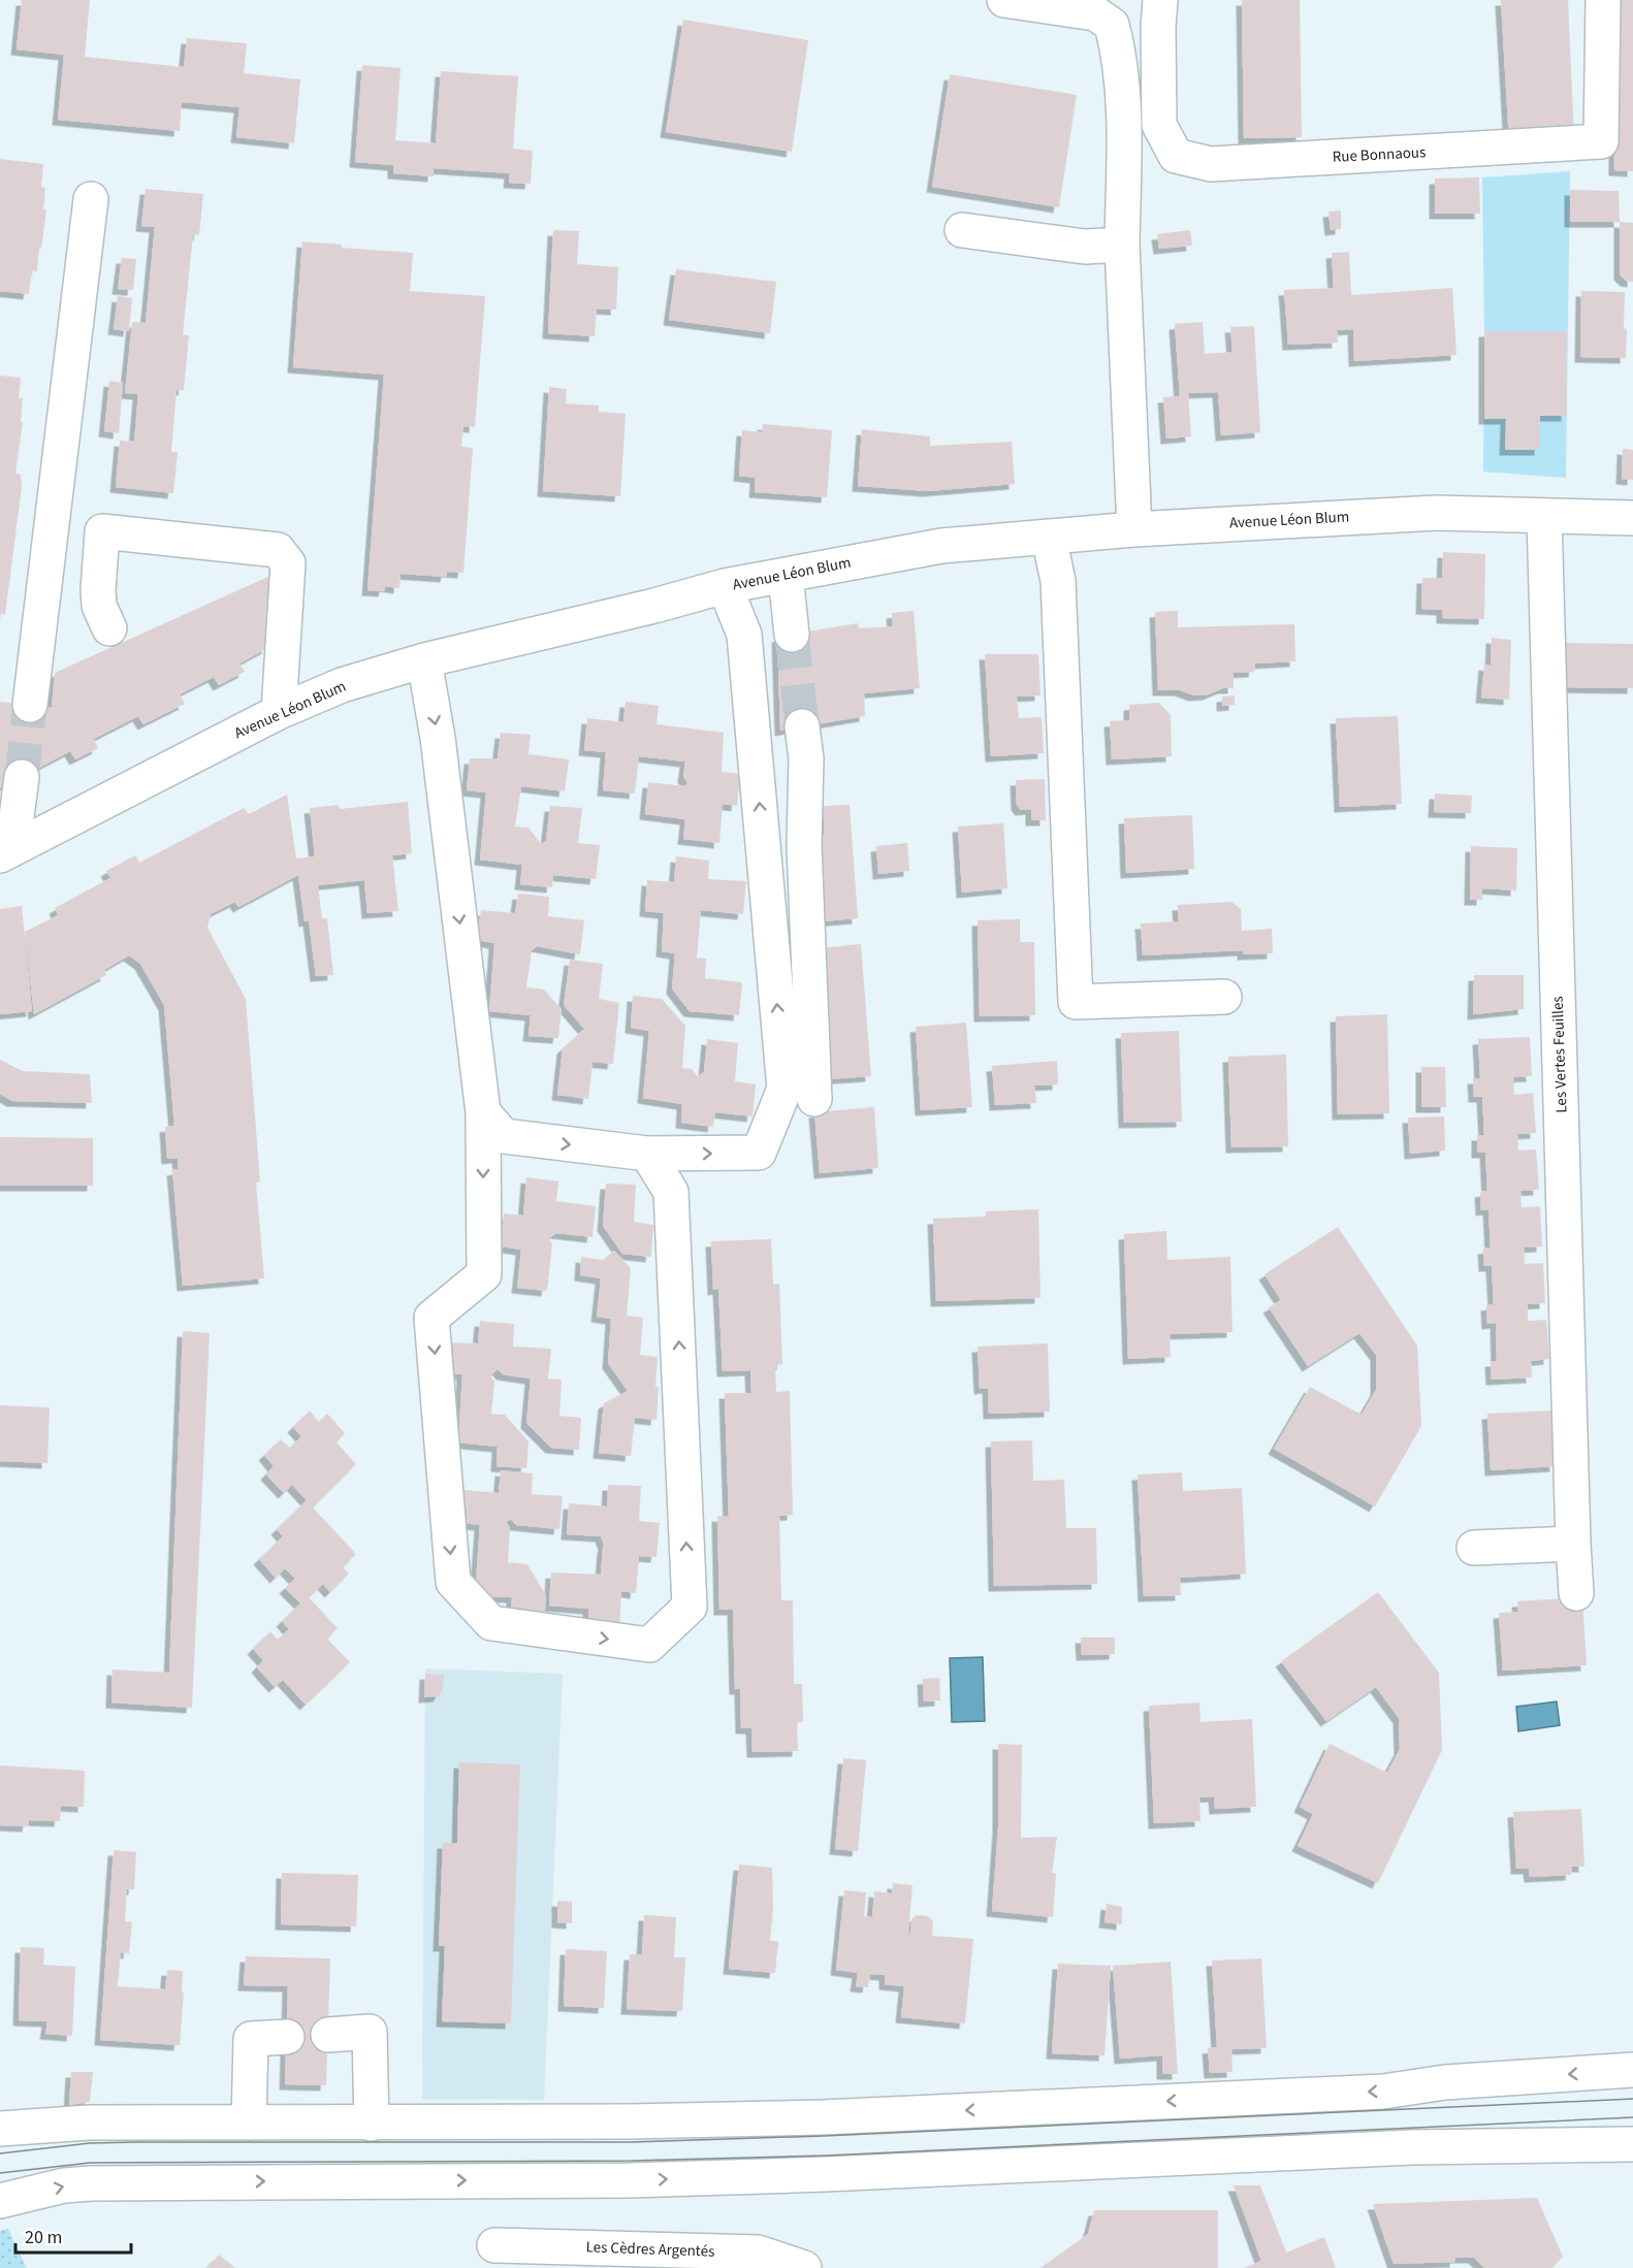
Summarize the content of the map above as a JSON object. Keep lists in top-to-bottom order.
{
  "streets": {
    "street": [
      "Rue Bonnaous",
      "Avenue Léon Blum",
      "Les Vertes Feuilles",
      "Les Cèdres Argentés"
    ]
  },
  "crossings": [
    ["Avenue Léon Blum", "Les Vertes Feuilles"]
  ],
  "scale_bar": "20 m"
}
